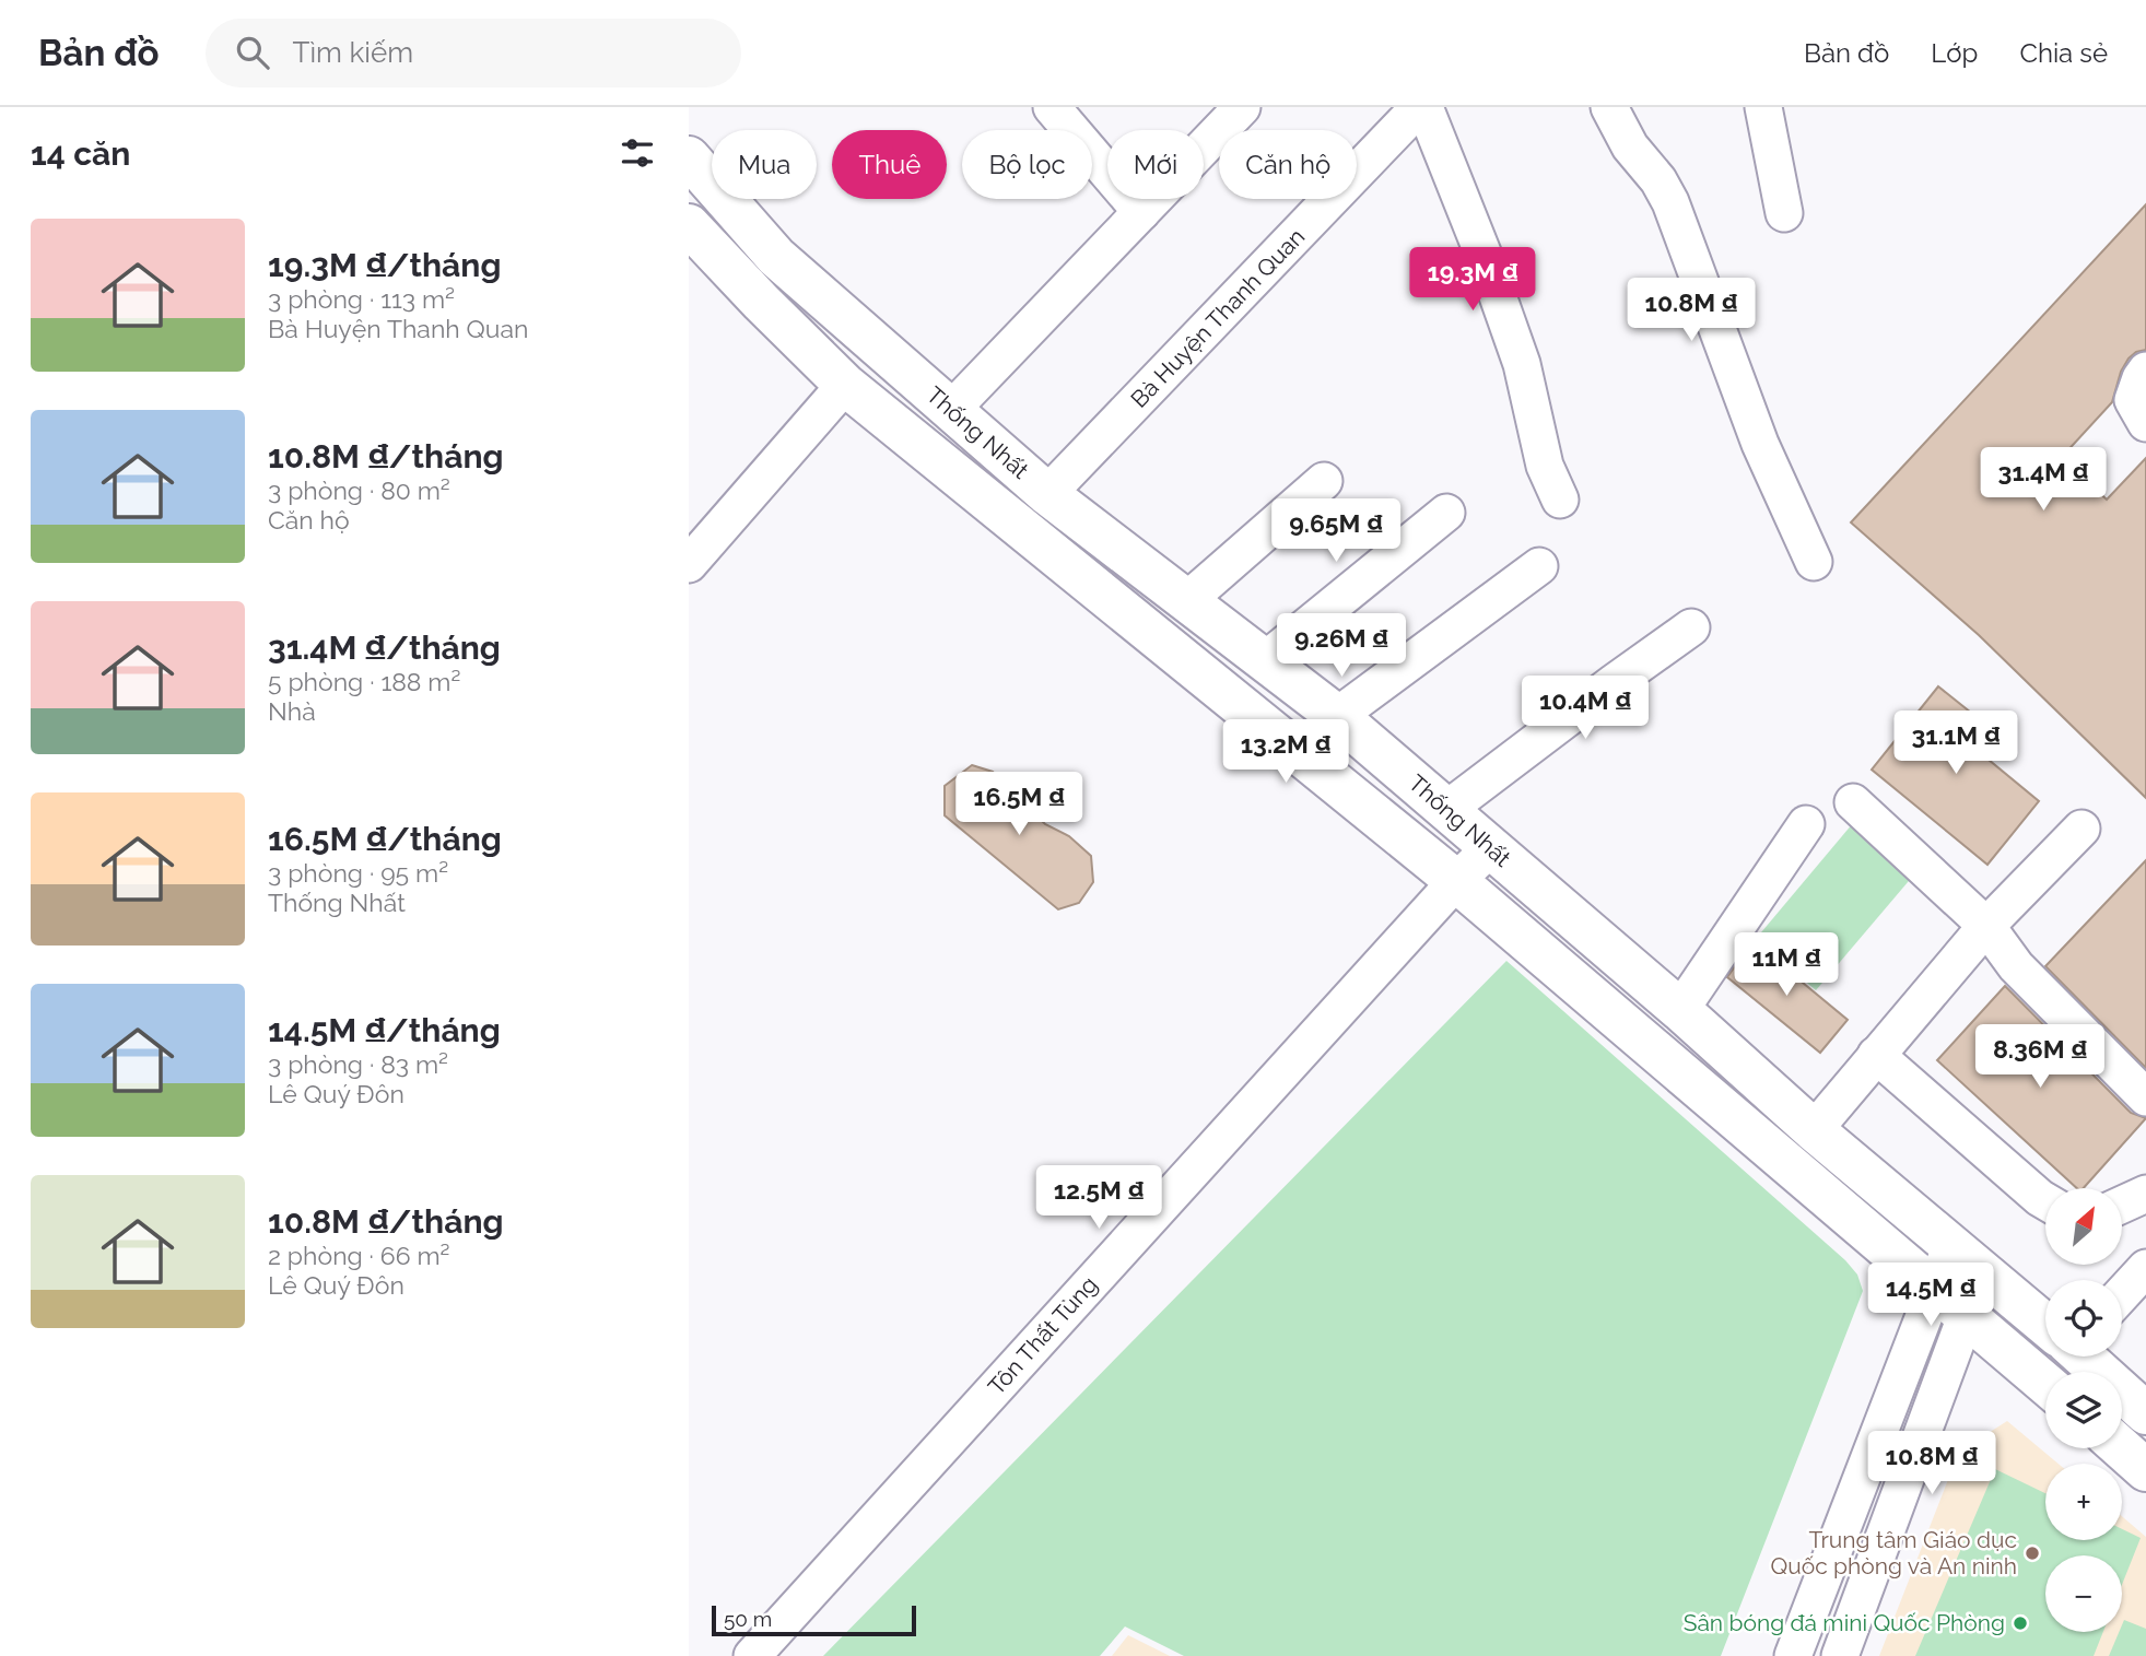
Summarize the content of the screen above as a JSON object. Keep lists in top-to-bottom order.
{
  "streets": {
    "main road": ["Thống Nhất"],
    "street": ["Bà Huyện Thanh Quan", "Tôn Thất Tùng"]
  },
  "crossings": [
    ["Bà Huyện Thanh Quan", "Thống Nhất"],
    ["Thống Nhất", "Tôn Thất Tùng"]
  ],
  "places": ["Trung tâm Giáo dục Quốc phòng và An ninh", "Sân bóng đá mini Quốc Phòng"],
  "scale_bar": "50 m",
  "north": "top right",
  "page": {
    "header": "Bản đồ",
    "search": "Tìm kiếm",
    "nav": ["Bản đồ", "Lớp", "Chia sẻ"],
    "heading": "14 căn",
    "chip": [
      "Mua",
      "Thuê",
      "Bộ lọc",
      "Mới",
      "Căn hộ"
    ],
    "list": [
      {
        "name": "19.3M ₫/tháng",
        "note": "3 phòng · 113 m² · Bà Huyện Thanh Quan"
      },
      {
        "name": "10.8M ₫/tháng",
        "note": "3 phòng · 80 m² · Căn hộ"
      },
      {
        "name": "31.4M ₫/tháng",
        "note": "5 phòng · 188 m² · Nhà"
      },
      {
        "name": "16.5M ₫/tháng",
        "note": "3 phòng · 95 m² · Thống Nhất"
      },
      {
        "name": "14.5M ₫/tháng",
        "note": "3 phòng · 83 m² · Lê Quý Đôn"
      },
      {
        "name": "10.8M ₫/tháng",
        "note": "2 phòng · 66 m² · Lê Quý Đôn"
      }
    ],
    "price": [
      "19.3M ₫",
      "10.8M ₫",
      "31.4M ₫",
      "9.65M ₫",
      "9.26M ₫",
      "10.4M ₫",
      "31.1M ₫",
      "13.2M ₫",
      "16.5M ₫",
      "11M ₫",
      "8.36M ₫",
      "12.5M ₫",
      "14.5M ₫",
      "10.8M ₫"
    ],
    "map_buttons": ["+", "−"],
    "scale": "50 m"
  }
}
